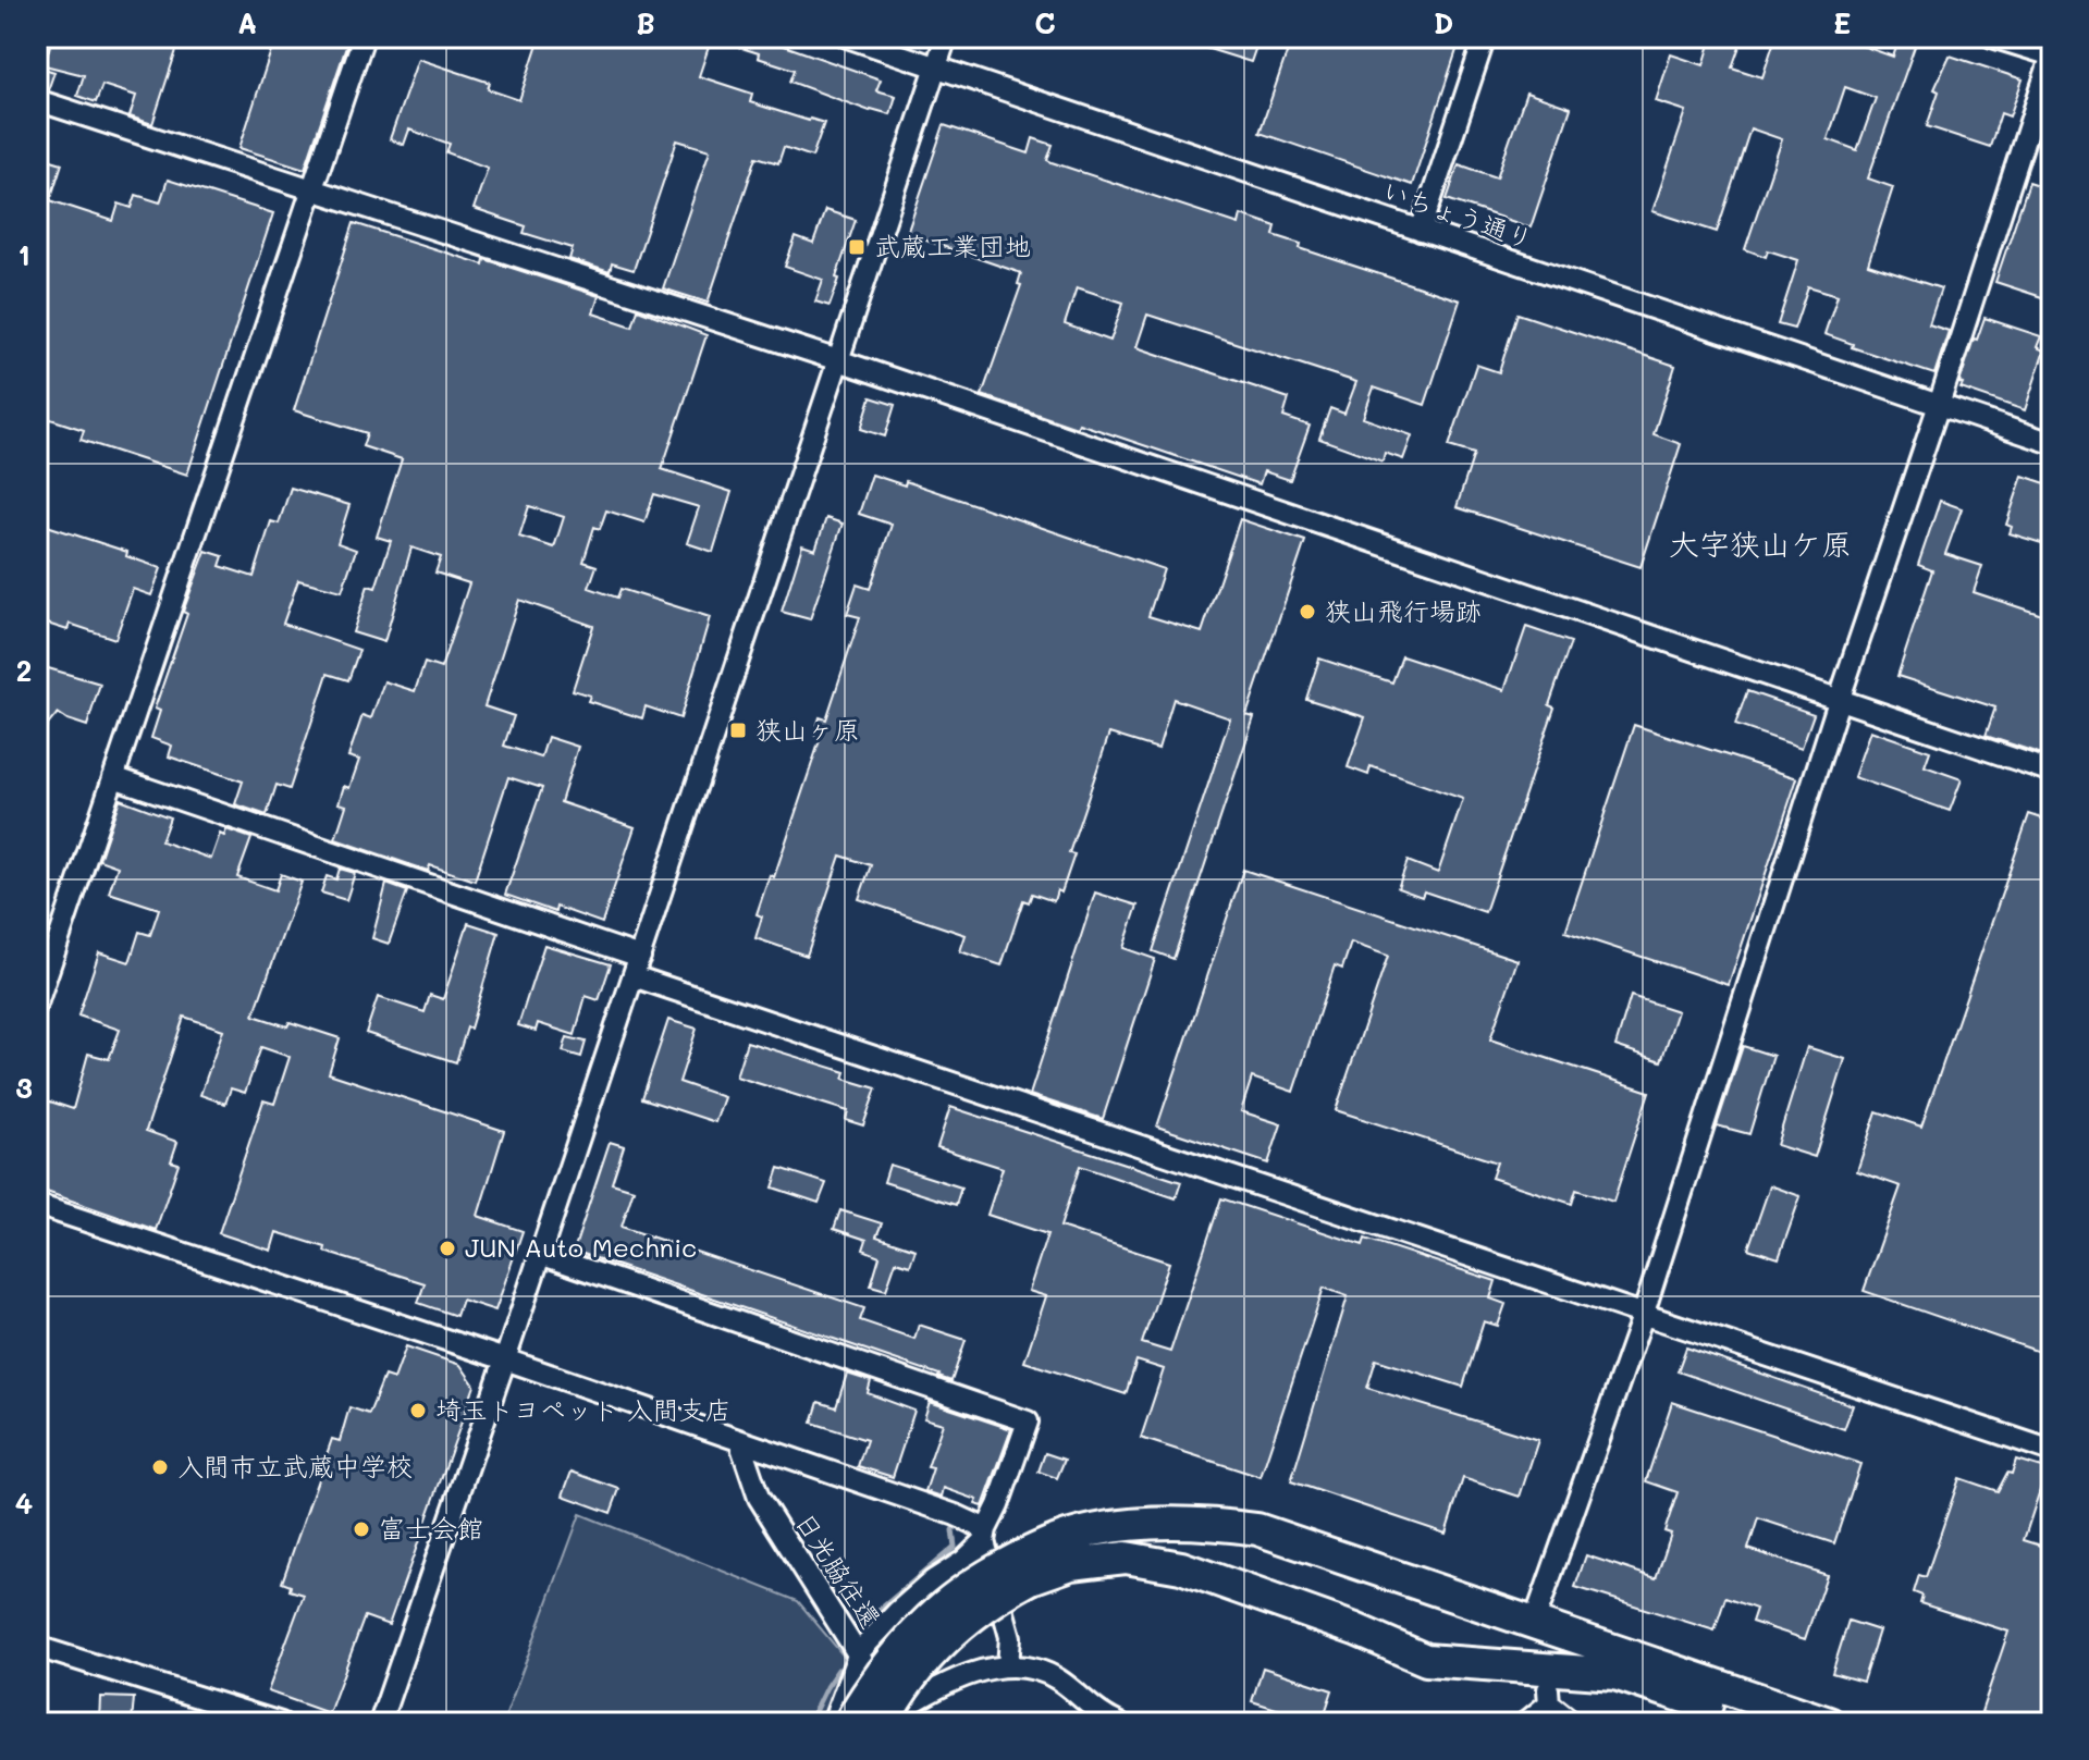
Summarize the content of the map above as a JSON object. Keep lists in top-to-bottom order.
{
  "streets": {
    "street": ["いちょう通り", "日光脇往還"]
  },
  "districts": ["大字狭山ケ原"],
  "places": {
    "transit": ["武蔵工業団地", "狭山ヶ原"],
    "other": [
      "狭山飛行場跡",
      "JUN Auto Mechnic",
      "埼玉トヨペット 入間支店",
      "入間市立武蔵中学校",
      "富士会館"
    ]
  },
  "grid": {
    "columns": [
      "A",
      "B",
      "C",
      "D",
      "E"
    ],
    "rows": [
      "1",
      "2",
      "3",
      "4"
    ]
  }
}
